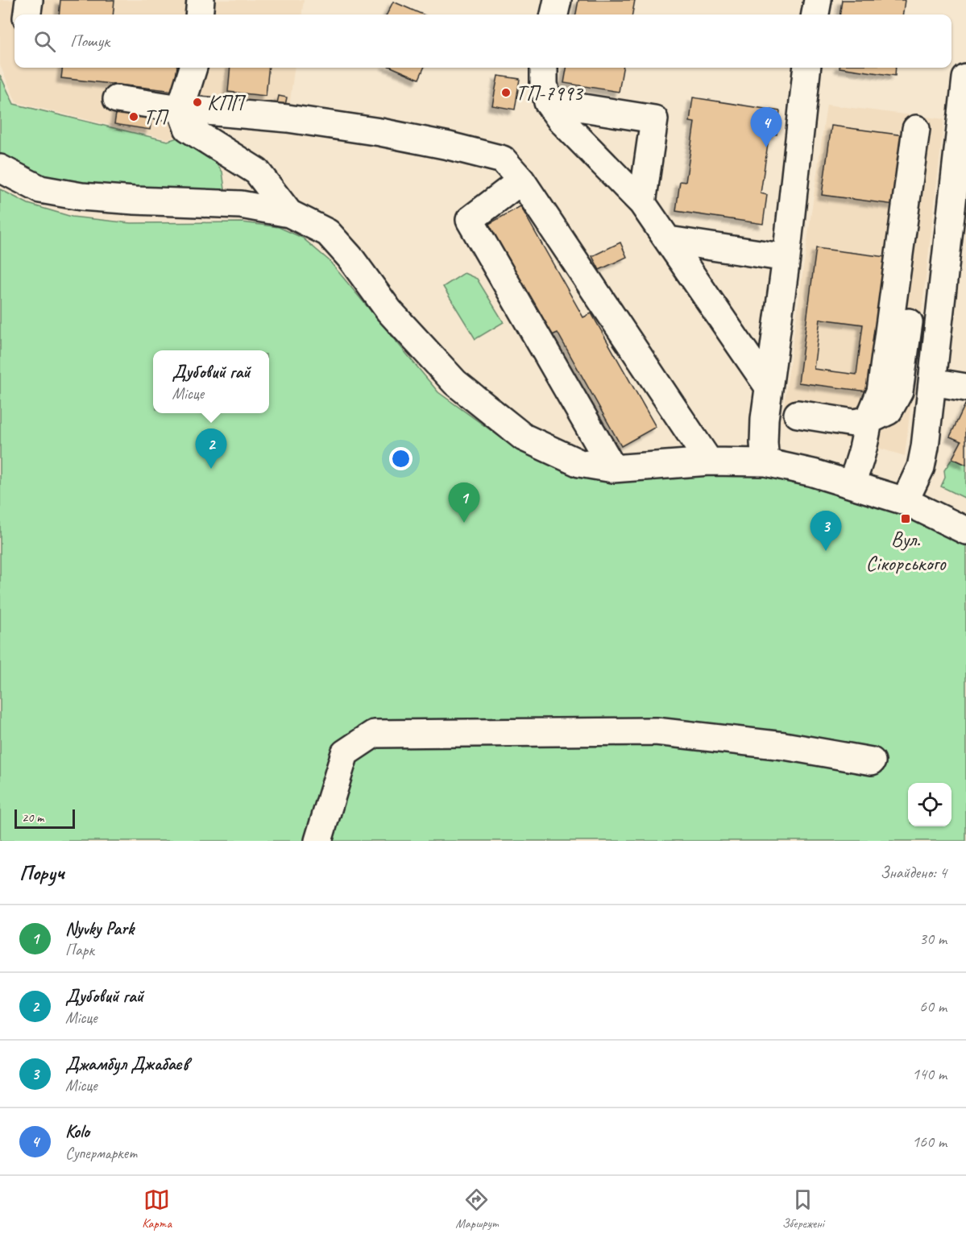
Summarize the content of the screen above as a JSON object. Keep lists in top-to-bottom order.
{
  "places": {
    "other": ["ТП-7993", "КПП", "ТП"],
    "transit": ["Вул. Сікорського"]
  },
  "scale_bar": "20 m",
  "page": {
    "search": "Пошук",
    "pins": [
      "4",
      "2",
      "1",
      "3"
    ],
    "popup": ["Дубовий гай", "Місце"],
    "scale": "20 m",
    "heading": ["Поруч", "Знайдено: 4"],
    "list": [
      {
        "mark": "1",
        "name": "Nyvky Park",
        "note": "Парк",
        "value": "30 m"
      },
      {
        "mark": "2",
        "name": "Дубовий гай",
        "note": "Місце",
        "value": "60 m"
      },
      {
        "mark": "3",
        "name": "Джамбул Джабаєв",
        "note": "Місце",
        "value": "140 m"
      },
      {
        "mark": "4",
        "name": "Kolo",
        "note": "Супермаркет",
        "value": "160 m"
      }
    ],
    "nav": ["Карта", "Маршрут", "Збережені"]
  }
}
